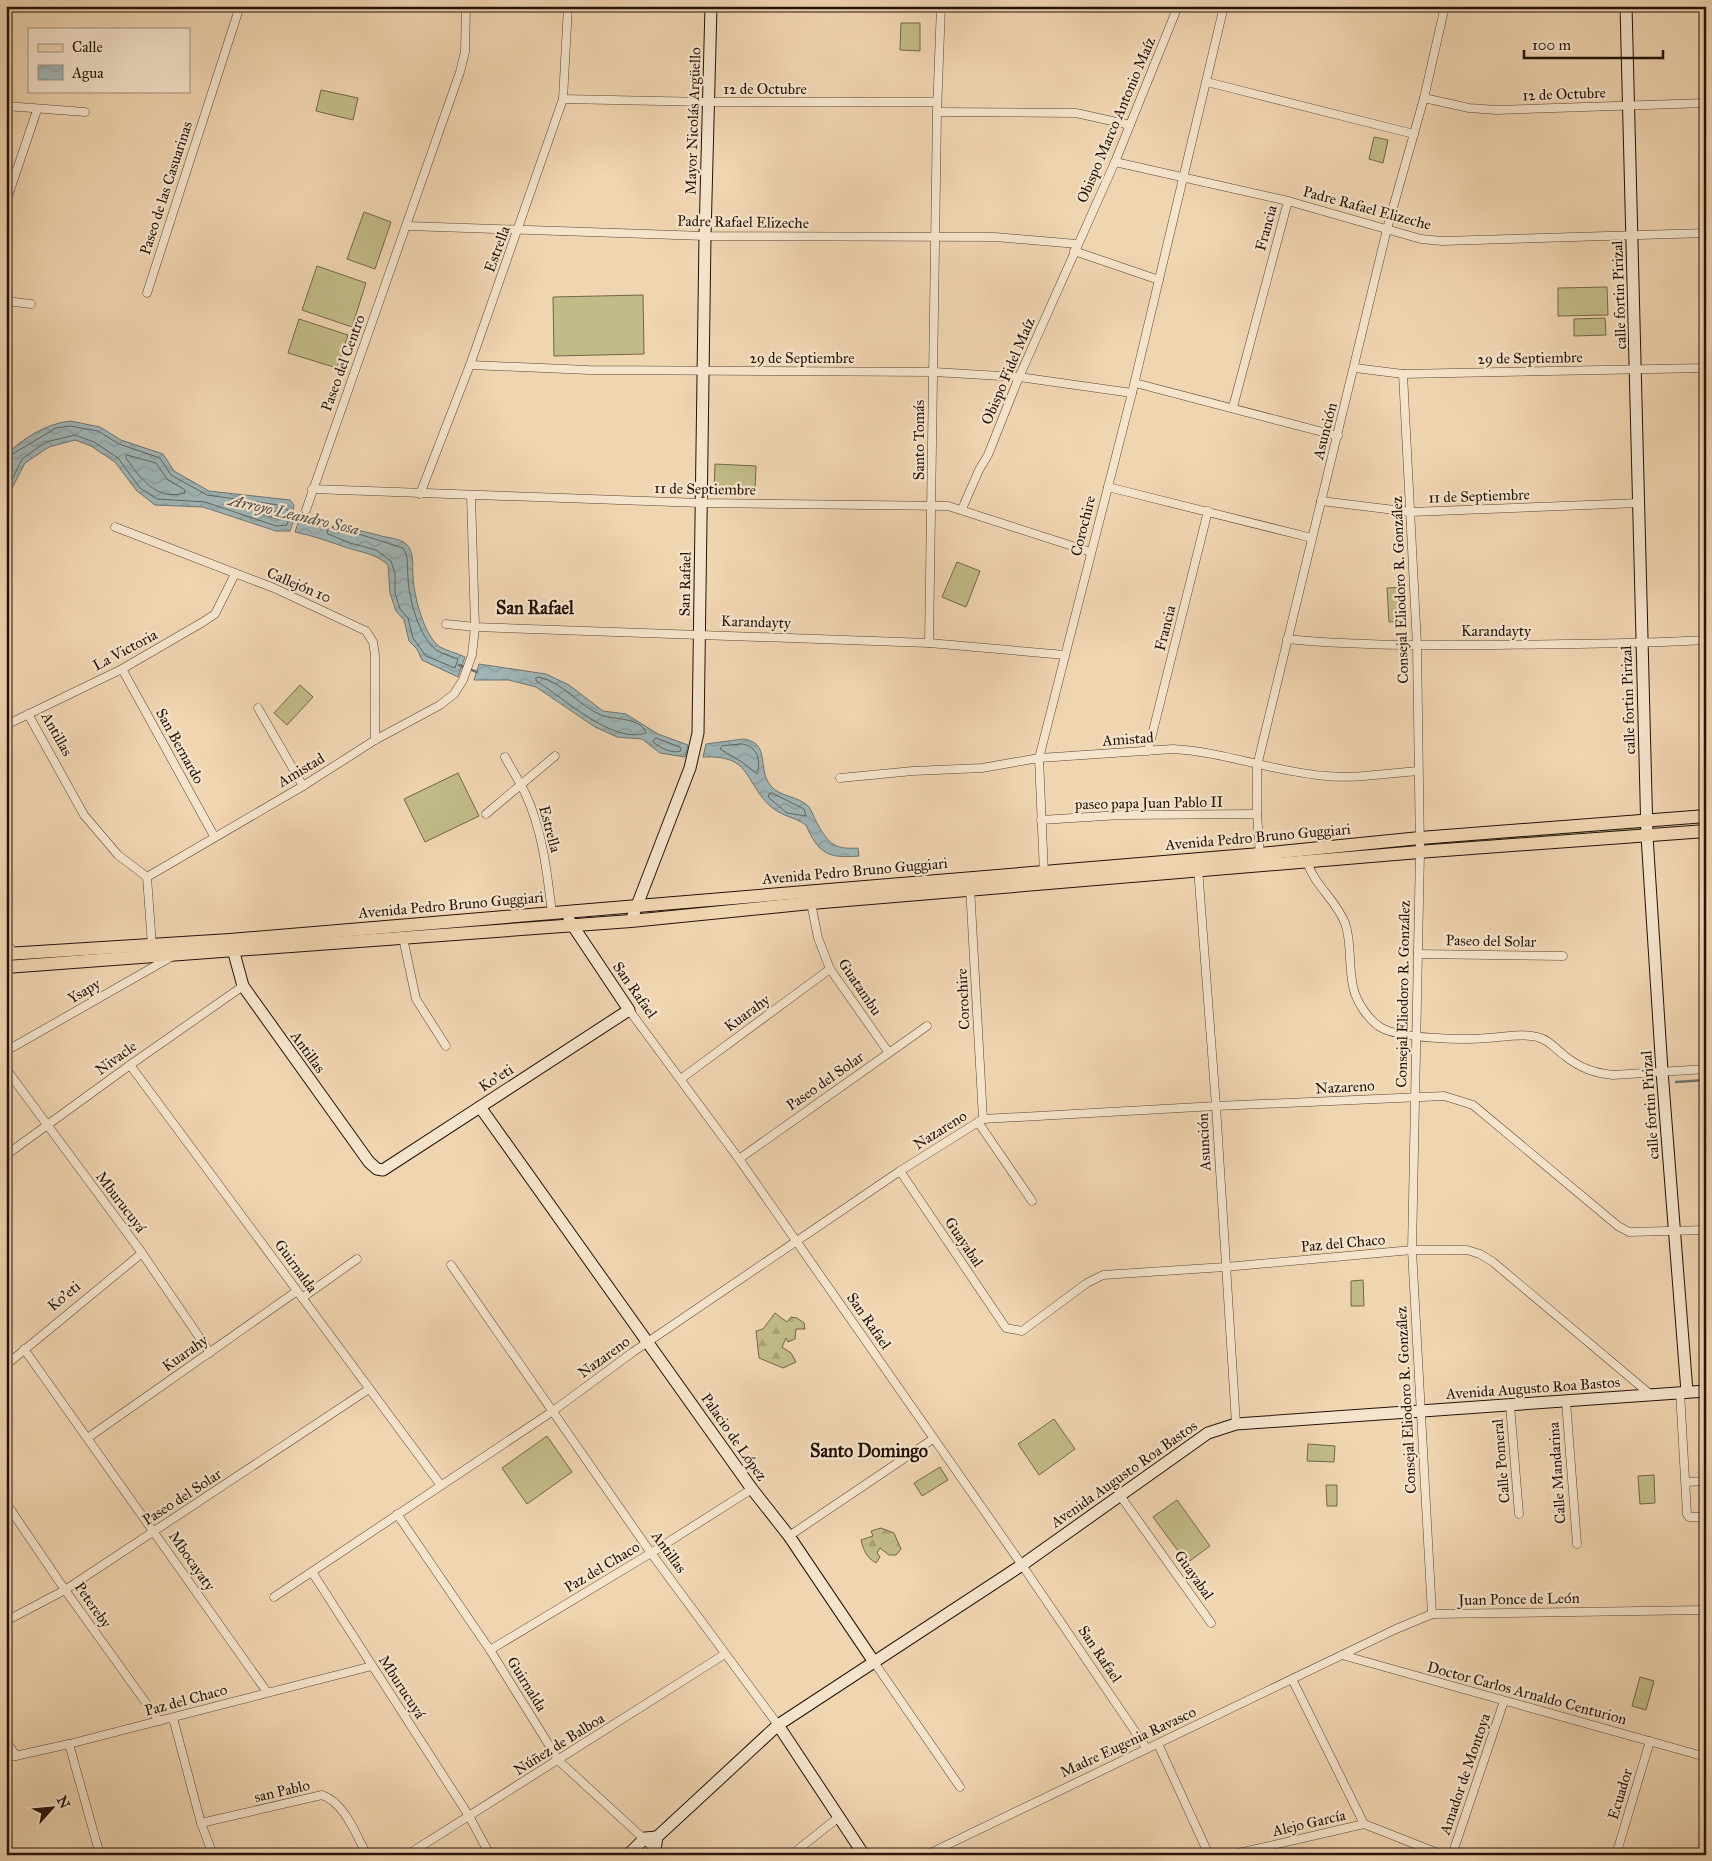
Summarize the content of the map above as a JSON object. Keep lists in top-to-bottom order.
{
  "streets": {
    "main road": ["Avenida Pedro Bruno Guggiari"],
    "street": [
      "12 de Octubre",
      "Obispo Marco Antonio Maíz",
      "Mayor Nicolás Argüello",
      "Paseo de las Casuarinas",
      "Padre Rafael Elizeche",
      "Francia",
      "Estrella",
      "calle fortin Pirizal",
      "29 de Septiembre",
      "Paseo del Centro",
      "Obispo Fidel Maíz",
      "Asunción",
      "Santo Tomás",
      "11 de Septiembre",
      "Corochire",
      "San Rafael",
      "Callejón 10",
      "Consejal Eliodoro R. González",
      "Karandayty",
      "La Victoria",
      "Antillas",
      "Amistad",
      "San Bernardo",
      "paseo papa Juan Pablo II",
      "Paseo del Solar",
      "Guatambu",
      "Ysapy",
      "Kuarahy",
      "Nivacle",
      "Ko'eti",
      "Nazareno",
      "Mburucuyá",
      "Guayabal",
      "Paz del Chaco",
      "Guirnalda",
      "Avenida Augusto Roa Bastos",
      "Palacio de López",
      "Calle Pomeral",
      "Calle Mandarina",
      "Mbocayaty",
      "Juan Ponce de León",
      "Petereby",
      "Doctor Carlos Arnaldo Centurion",
      "Madre Eugenia Ravasco",
      "Núñez de Balboa",
      "Amador de Montoya",
      "san Pablo",
      "Ecuador",
      "Alejo García"
    ]
  },
  "crossings": [
    ["12 de Octubre", "Mayor Nicolás Argüello"],
    ["12 de Octubre", "Estrella"],
    ["12 de Octubre", "calle fortin Pirizal"],
    ["12 de Octubre", "Asunción"],
    ["12 de Octubre", "Santo Tomás"],
    ["Obispo Marco Antonio Maíz", "Padre Rafael Elizeche"],
    ["Obispo Marco Antonio Maíz", "Obispo Fidel Maíz"],
    ["Mayor Nicolás Argüello", "Padre Rafael Elizeche"],
    ["Mayor Nicolás Argüello", "San Rafael"],
    ["Padre Rafael Elizeche", "Francia"],
    ["Padre Rafael Elizeche", "Estrella"],
    ["Padre Rafael Elizeche", "calle fortin Pirizal"],
    ["Padre Rafael Elizeche", "Paseo del Centro"],
    ["Padre Rafael Elizeche", "Obispo Fidel Maíz"],
    ["Padre Rafael Elizeche", "Asunción"],
    ["Padre Rafael Elizeche", "Santo Tomás"],
    ["Padre Rafael Elizeche", "Corochire"],
    ["Padre Rafael Elizeche", "San Rafael"],
    ["Francia", "Amistad"],
    ["Estrella", "29 de Septiembre"],
    ["Estrella", "11 de Septiembre"],
    ["Estrella", "San Rafael"],
    ["Estrella", "Avenida Pedro Bruno Guggiari"],
    ["calle fortin Pirizal", "29 de Septiembre"],
    ["calle fortin Pirizal", "11 de Septiembre"],
    ["calle fortin Pirizal", "Karandayty"],
    ["calle fortin Pirizal", "Avenida Pedro Bruno Guggiari"],
    ["calle fortin Pirizal", "Nazareno"],
    ["calle fortin Pirizal", "Avenida Augusto Roa Bastos"],
    ["29 de Septiembre", "Obispo Fidel Maíz"],
    ["29 de Septiembre", "Asunción"],
    ["29 de Septiembre", "Santo Tomás"],
    ["29 de Septiembre", "Corochire"],
    ["29 de Septiembre", "San Rafael"],
    ["29 de Septiembre", "Consejal Eliodoro R. González"],
    ["Paseo del Centro", "11 de Septiembre"],
    ["Obispo Fidel Maíz", "11 de Septiembre"],
    ["Asunción", "11 de Septiembre"],
    ["Asunción", "Karandayty"],
    ["Asunción", "Amistad"],
    ["Asunción", "paseo papa Juan Pablo II"],
    ["Asunción", "Avenida Pedro Bruno Guggiari"],
    ["Asunción", "Nazareno"],
    ["Asunción", "Paz del Chaco"],
    ["Asunción", "Avenida Augusto Roa Bastos"],
    ["Santo Tomás", "11 de Septiembre"],
    ["Santo Tomás", "Karandayty"],
    ["11 de Septiembre", "Corochire"],
    ["11 de Septiembre", "San Rafael"],
    ["11 de Septiembre", "Consejal Eliodoro R. González"],
    ["Corochire", "Karandayty"],
    ["Corochire", "Amistad"],
    ["Corochire", "paseo papa Juan Pablo II"],
    ["Corochire", "Avenida Pedro Bruno Guggiari"],
    ["Corochire", "Nazareno"],
    ["San Rafael", "Karandayty"],
    ["San Rafael", "Avenida Pedro Bruno Guggiari"],
    ["San Rafael", "Paseo del Solar"],
    ["San Rafael", "Kuarahy"],
    ["San Rafael", "Ko'eti"],
    ["San Rafael", "Nazareno"],
    ["San Rafael", "Avenida Augusto Roa Bastos"],
    ["San Rafael", "Madre Eugenia Ravasco"],
    ["Callejón 10", "La Victoria"],
    ["Callejón 10", "Amistad"],
    ["Consejal Eliodoro R. González", "Karandayty"],
    ["Consejal Eliodoro R. González", "Amistad"],
    ["Consejal Eliodoro R. González", "Avenida Pedro Bruno Guggiari"],
    ["Consejal Eliodoro R. González", "Paseo del Solar"],
    ["Consejal Eliodoro R. González", "Nazareno"],
    ["Consejal Eliodoro R. González", "Paz del Chaco"],
    ["Consejal Eliodoro R. González", "Avenida Augusto Roa Bastos"],
    ["Consejal Eliodoro R. González", "Juan Ponce de León"],
    ["Karandayty", "Amistad"],
    ["La Victoria", "Antillas"],
    ["La Victoria", "San Bernardo"],
    ["Antillas", "Amistad"],
    ["Antillas", "Avenida Pedro Bruno Guggiari"],
    ["Antillas", "Nivacle"],
    ["Antillas", "Ko'eti"],
    ["Antillas", "Nazareno"],
    ["Antillas", "Paz del Chaco"],
    ["Antillas", "Avenida Augusto Roa Bastos"],
    ["Antillas", "Núñez de Balboa"],
    ["Amistad", "San Bernardo"],
    ["Avenida Pedro Bruno Guggiari", "Guatambu"],
    ["Avenida Pedro Bruno Guggiari", "Ysapy"],
    ["Paseo del Solar", "Guatambu"],
    ["Paseo del Solar", "Guirnalda"],
    ["Paseo del Solar", "Mbocayaty"],
    ["Paseo del Solar", "Petereby"],
    ["Guatambu", "Kuarahy"],
    ["Kuarahy", "Mburucuyá"],
    ["Kuarahy", "Guirnalda"],
    ["Kuarahy", "Mbocayaty"],
    ["Nivacle", "Mburucuyá"],
    ["Nivacle", "Guirnalda"],
    ["Ko'eti", "Mburucuyá"],
    ["Ko'eti", "Palacio de López"],
    ["Ko'eti", "Mbocayaty"],
    ["Nazareno", "Mburucuyá"],
    ["Nazareno", "Guayabal"],
    ["Nazareno", "Guirnalda"],
    ["Nazareno", "Palacio de López"],
    ["Mburucuyá", "Paz del Chaco"],
    ["Mburucuyá", "Núñez de Balboa"],
    ["Guayabal", "Paz del Chaco"],
    ["Guayabal", "Avenida Augusto Roa Bastos"],
    ["Paz del Chaco", "Guirnalda"],
    ["Paz del Chaco", "Avenida Augusto Roa Bastos"],
    ["Paz del Chaco", "Palacio de López"],
    ["Paz del Chaco", "Mbocayaty"],
    ["Paz del Chaco", "Petereby"],
    ["Guirnalda", "Núñez de Balboa"],
    ["Avenida Augusto Roa Bastos", "Palacio de López"],
    ["Avenida Augusto Roa Bastos", "Calle Pomeral"],
    ["Avenida Augusto Roa Bastos", "Calle Mandarina"],
    ["Juan Ponce de León", "Doctor Carlos Arnaldo Centurion"],
    ["Juan Ponce de León", "Madre Eugenia Ravasco"],
    ["Doctor Carlos Arnaldo Centurion", "Madre Eugenia Ravasco"],
    ["Doctor Carlos Arnaldo Centurion", "Amador de Montoya"],
    ["Doctor Carlos Arnaldo Centurion", "Ecuador"]
  ],
  "districts": ["San Rafael", "Santo Domingo"],
  "water": ["Arroyo Leandro Sosa"],
  "legend": ["Calle", "Agua"],
  "scale_bar": "100 m",
  "north": "top right"
}
